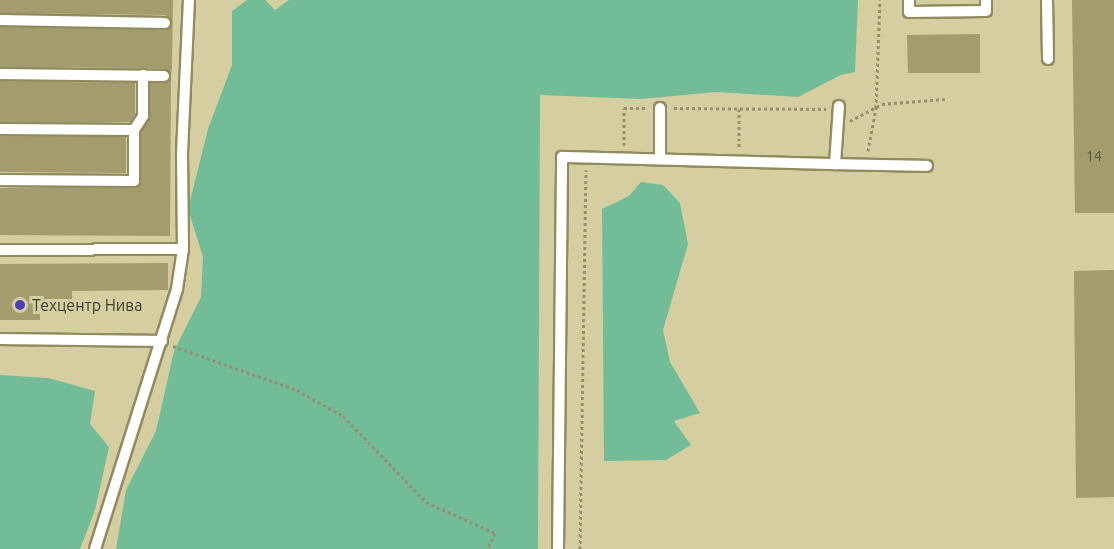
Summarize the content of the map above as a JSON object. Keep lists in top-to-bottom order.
{
  "places": ["Техцентр Нива"],
  "house_numbers": ["14"]
}
